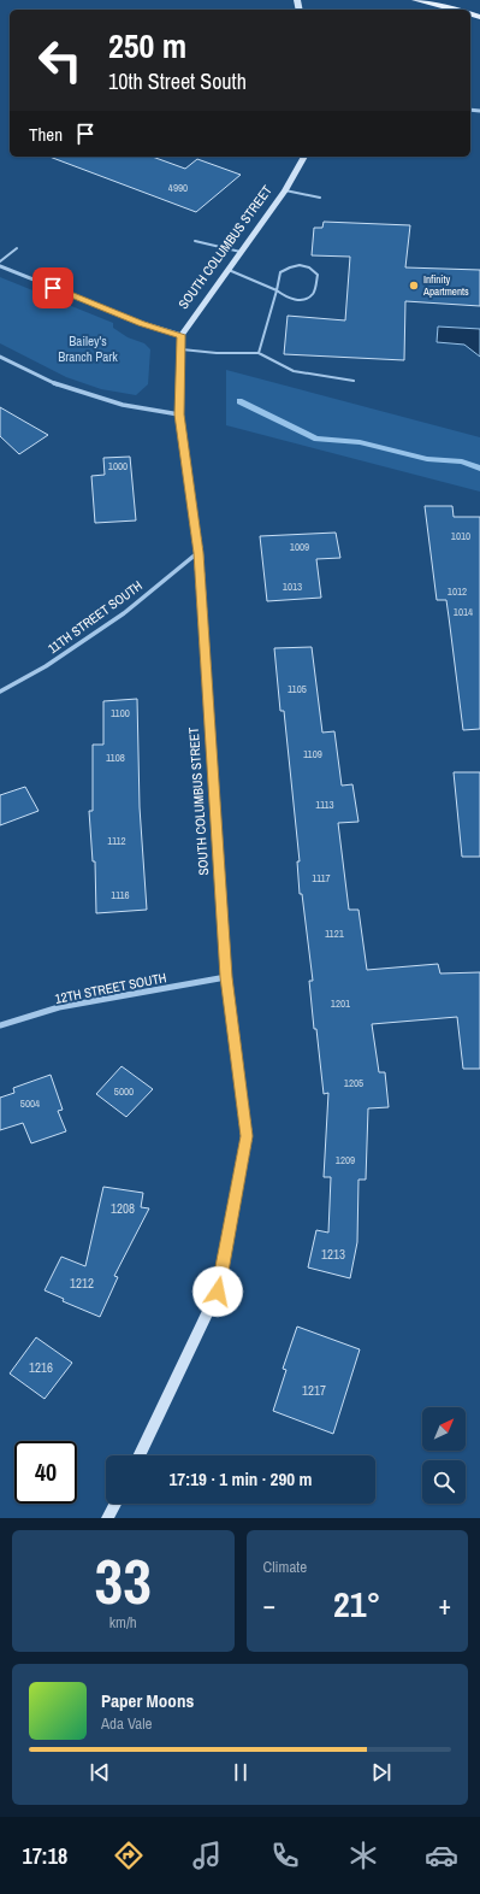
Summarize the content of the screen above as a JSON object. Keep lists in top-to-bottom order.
{
  "streets": {
    "street": ["SOUTH COLUMBUS STREET", "11TH STREET SOUTH", "12TH STREET SOUTH"]
  },
  "crossings": [
    ["SOUTH COLUMBUS STREET", "11TH STREET SOUTH"],
    ["SOUTH COLUMBUS STREET", "12TH STREET SOUTH"]
  ],
  "parks": ["Bailey's Branch Park"],
  "places": ["Infinity Apartments"],
  "house_numbers": [
    "4990",
    "1000",
    "1010",
    "1009",
    "1013",
    "1012",
    "1014",
    "1105",
    "1100",
    "1109",
    "1108",
    "1113",
    "1112",
    "1117",
    "1116",
    "1121",
    "1201",
    "1205",
    "5000",
    "5004",
    "1209",
    "1208",
    "1213",
    "1212",
    "1216",
    "1217"
  ],
  "north": "top right",
  "page": {
    "turn": ["250 m", "10th Street South"],
    "then": "Then",
    "limit": "40",
    "trip": "17:19 · 1 min · 290 m",
    "tile": [
      ["33", "km/h"],
      "Climate"
    ],
    "heat": ["−", "21°", "+"],
    "song": ["Paper Moons", "Ada Vale"],
    "tabs": "17:18"
  }
}
